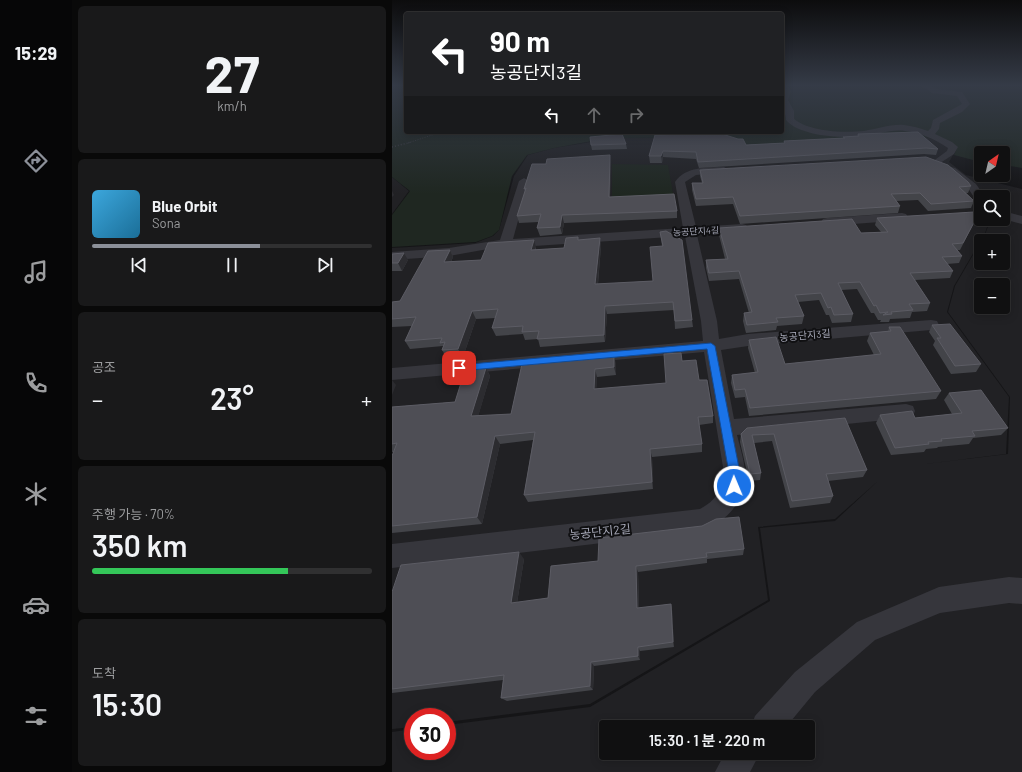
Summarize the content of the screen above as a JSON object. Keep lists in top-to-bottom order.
{
  "streets": {
    "street": ["농공단지4길", "농공단지3길", "농공단지2길"]
  },
  "crossings": [
    ["농공단지4길", "농공단지2길"],
    ["농공단지3길", "농공단지2길"]
  ],
  "north": "top right",
  "page": {
    "tabs": "15:29",
    "tile": [
      ["27", "km/h"],
      "공조",
      ["주행 가능 · 70%", "350 km"],
      ["도착", "15:30"]
    ],
    "turn": ["90 m", "농공단지3길"],
    "map_buttons": ["+", "−"],
    "song": ["Blue Orbit", "Sona"],
    "heat": ["−", "23°", "+"],
    "limit": "30",
    "trip": "15:30 · 1 분 · 220 m"
  }
}
